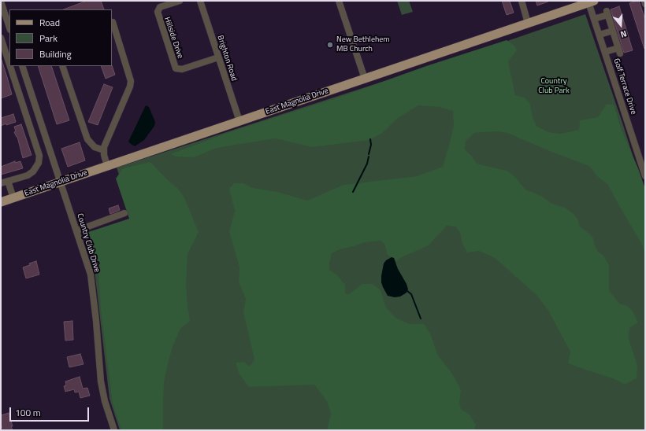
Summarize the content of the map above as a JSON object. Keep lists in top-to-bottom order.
{
  "streets": {
    "main road": ["East Magnolia Drive"],
    "street": [
      "Hillside Drive",
      "Brighton Road",
      "Golf Terrace Drive",
      "Country Club Drive"
    ]
  },
  "crossings": [
    ["Hillside Drive", "Brighton Road"],
    ["Brighton Road", "East Magnolia Drive"],
    ["Golf Terrace Drive", "East Magnolia Drive"],
    ["East Magnolia Drive", "Country Club Drive"]
  ],
  "parks": ["Country Club Park"],
  "places": ["New Bethlehem MB Church"],
  "legend": ["Road", "Park", "Building"],
  "scale_bar": "100 m",
  "north": "bottom"
}
